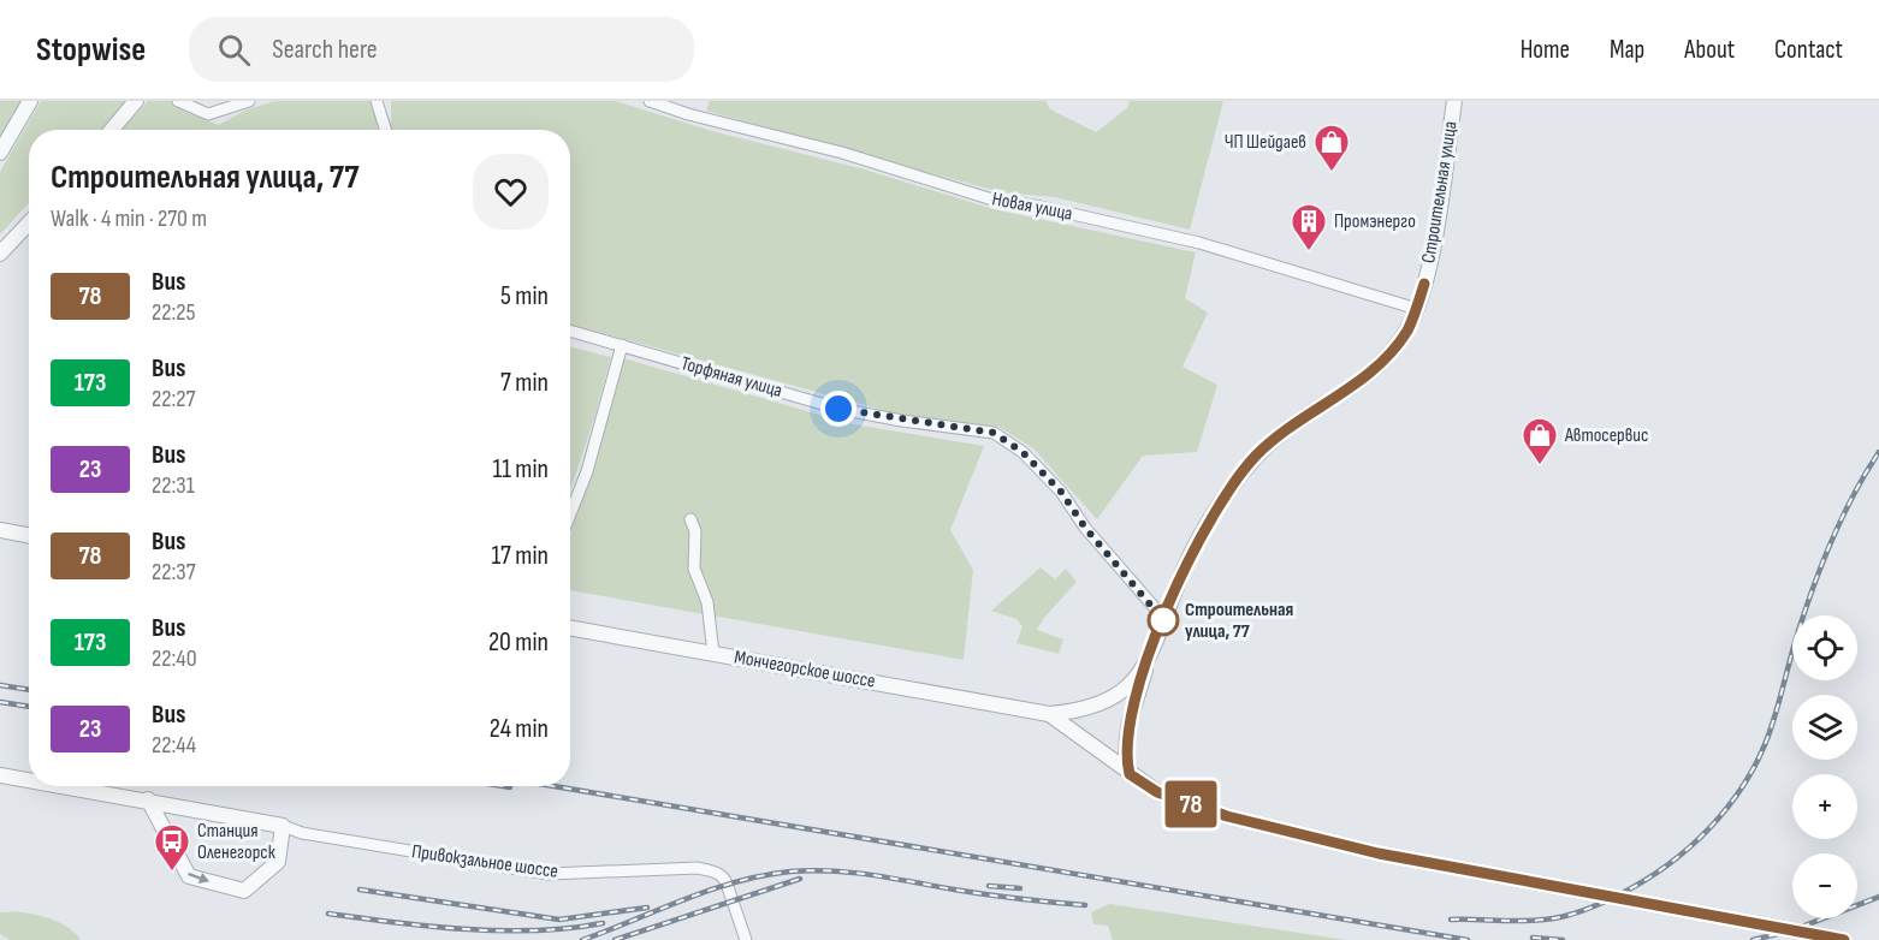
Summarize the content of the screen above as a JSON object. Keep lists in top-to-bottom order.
{
  "streets": {
    "street": [
      "Строительная улица",
      "Новая улица",
      "Торфяная улица",
      "Мончегорское шоссе",
      "Привокзальное шоссе"
    ]
  },
  "crossings": [
    ["Строительная улица", "Новая улица"],
    ["Строительная улица", "Торфяная улица"]
  ],
  "places": {
    "shop": ["ЧП Шейдаев", "Автосервис"],
    "building": ["Промэнерго"],
    "other": ["Строительная улица, 77"],
    "bus stop": ["Станция Оленегорск"]
  },
  "lines": ["bus line 78"],
  "page": {
    "header": "Stopwise",
    "search": "Search here",
    "nav": [
      "Home",
      "Map",
      "About",
      "Contact"
    ],
    "on_map": "78",
    "heading": ["Строительная улица, 77", "Walk · 4 min · 270 m"],
    "list": [
      {
        "mark": "78",
        "name": "Bus",
        "note": "22:25",
        "value": "5 min"
      },
      {
        "mark": "173",
        "name": "Bus",
        "note": "22:27",
        "value": "7 min"
      },
      {
        "mark": "23",
        "name": "Bus",
        "note": "22:31",
        "value": "11 min"
      },
      {
        "mark": "78",
        "name": "Bus",
        "note": "22:37",
        "value": "17 min"
      },
      {
        "mark": "173",
        "name": "Bus",
        "note": "22:40",
        "value": "20 min"
      },
      {
        "mark": "23",
        "name": "Bus",
        "note": "22:44",
        "value": "24 min"
      }
    ],
    "map_buttons": ["+", "−"]
  }
}
